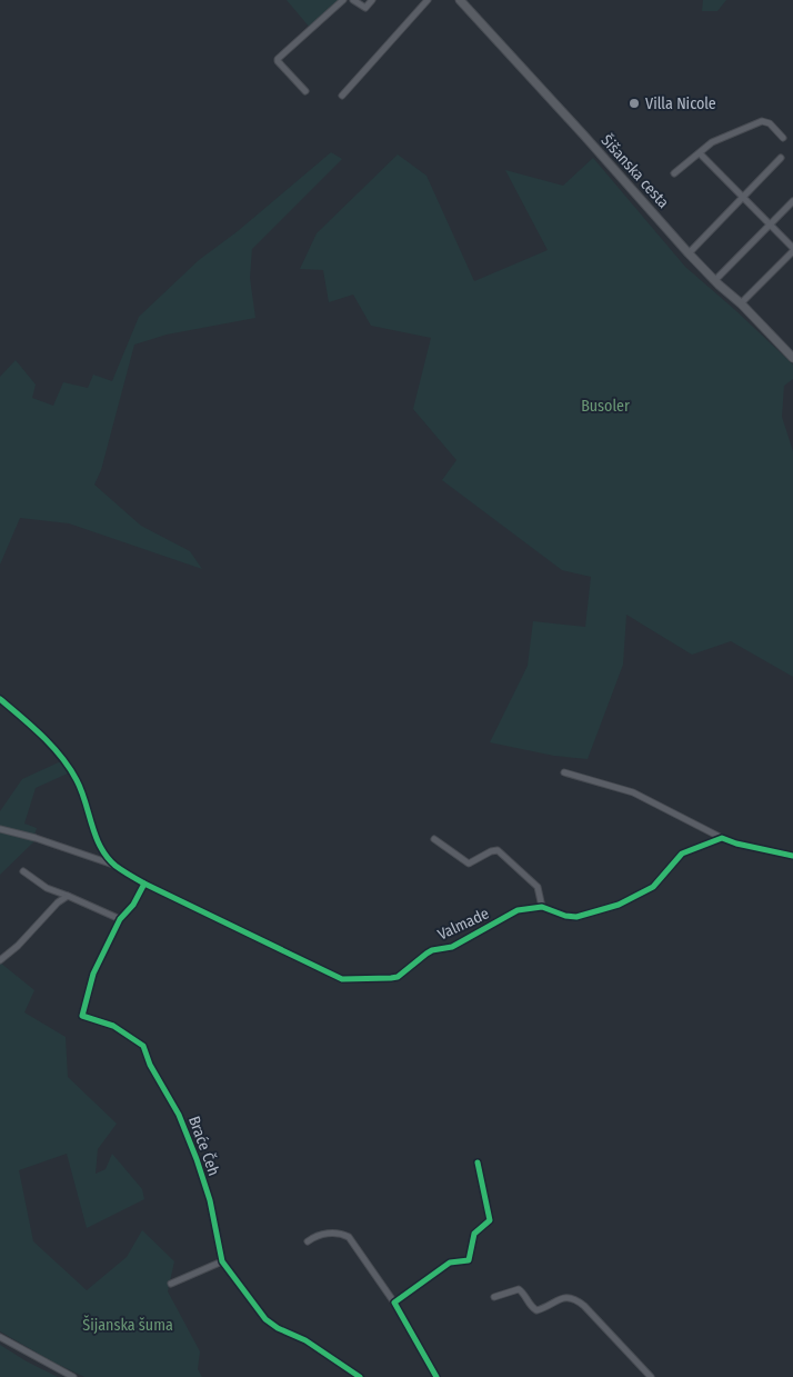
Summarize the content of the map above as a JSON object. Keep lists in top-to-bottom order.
{
  "streets": {
    "main road": ["Šišanska cesta"],
    "street": ["Valmade", "Braće Čeh"]
  },
  "crossings": [
    ["Valmade", "Braće Čeh"]
  ],
  "parks": ["Busoler", "Šijanska šuma"],
  "places": ["Villa Nicole"]
}
